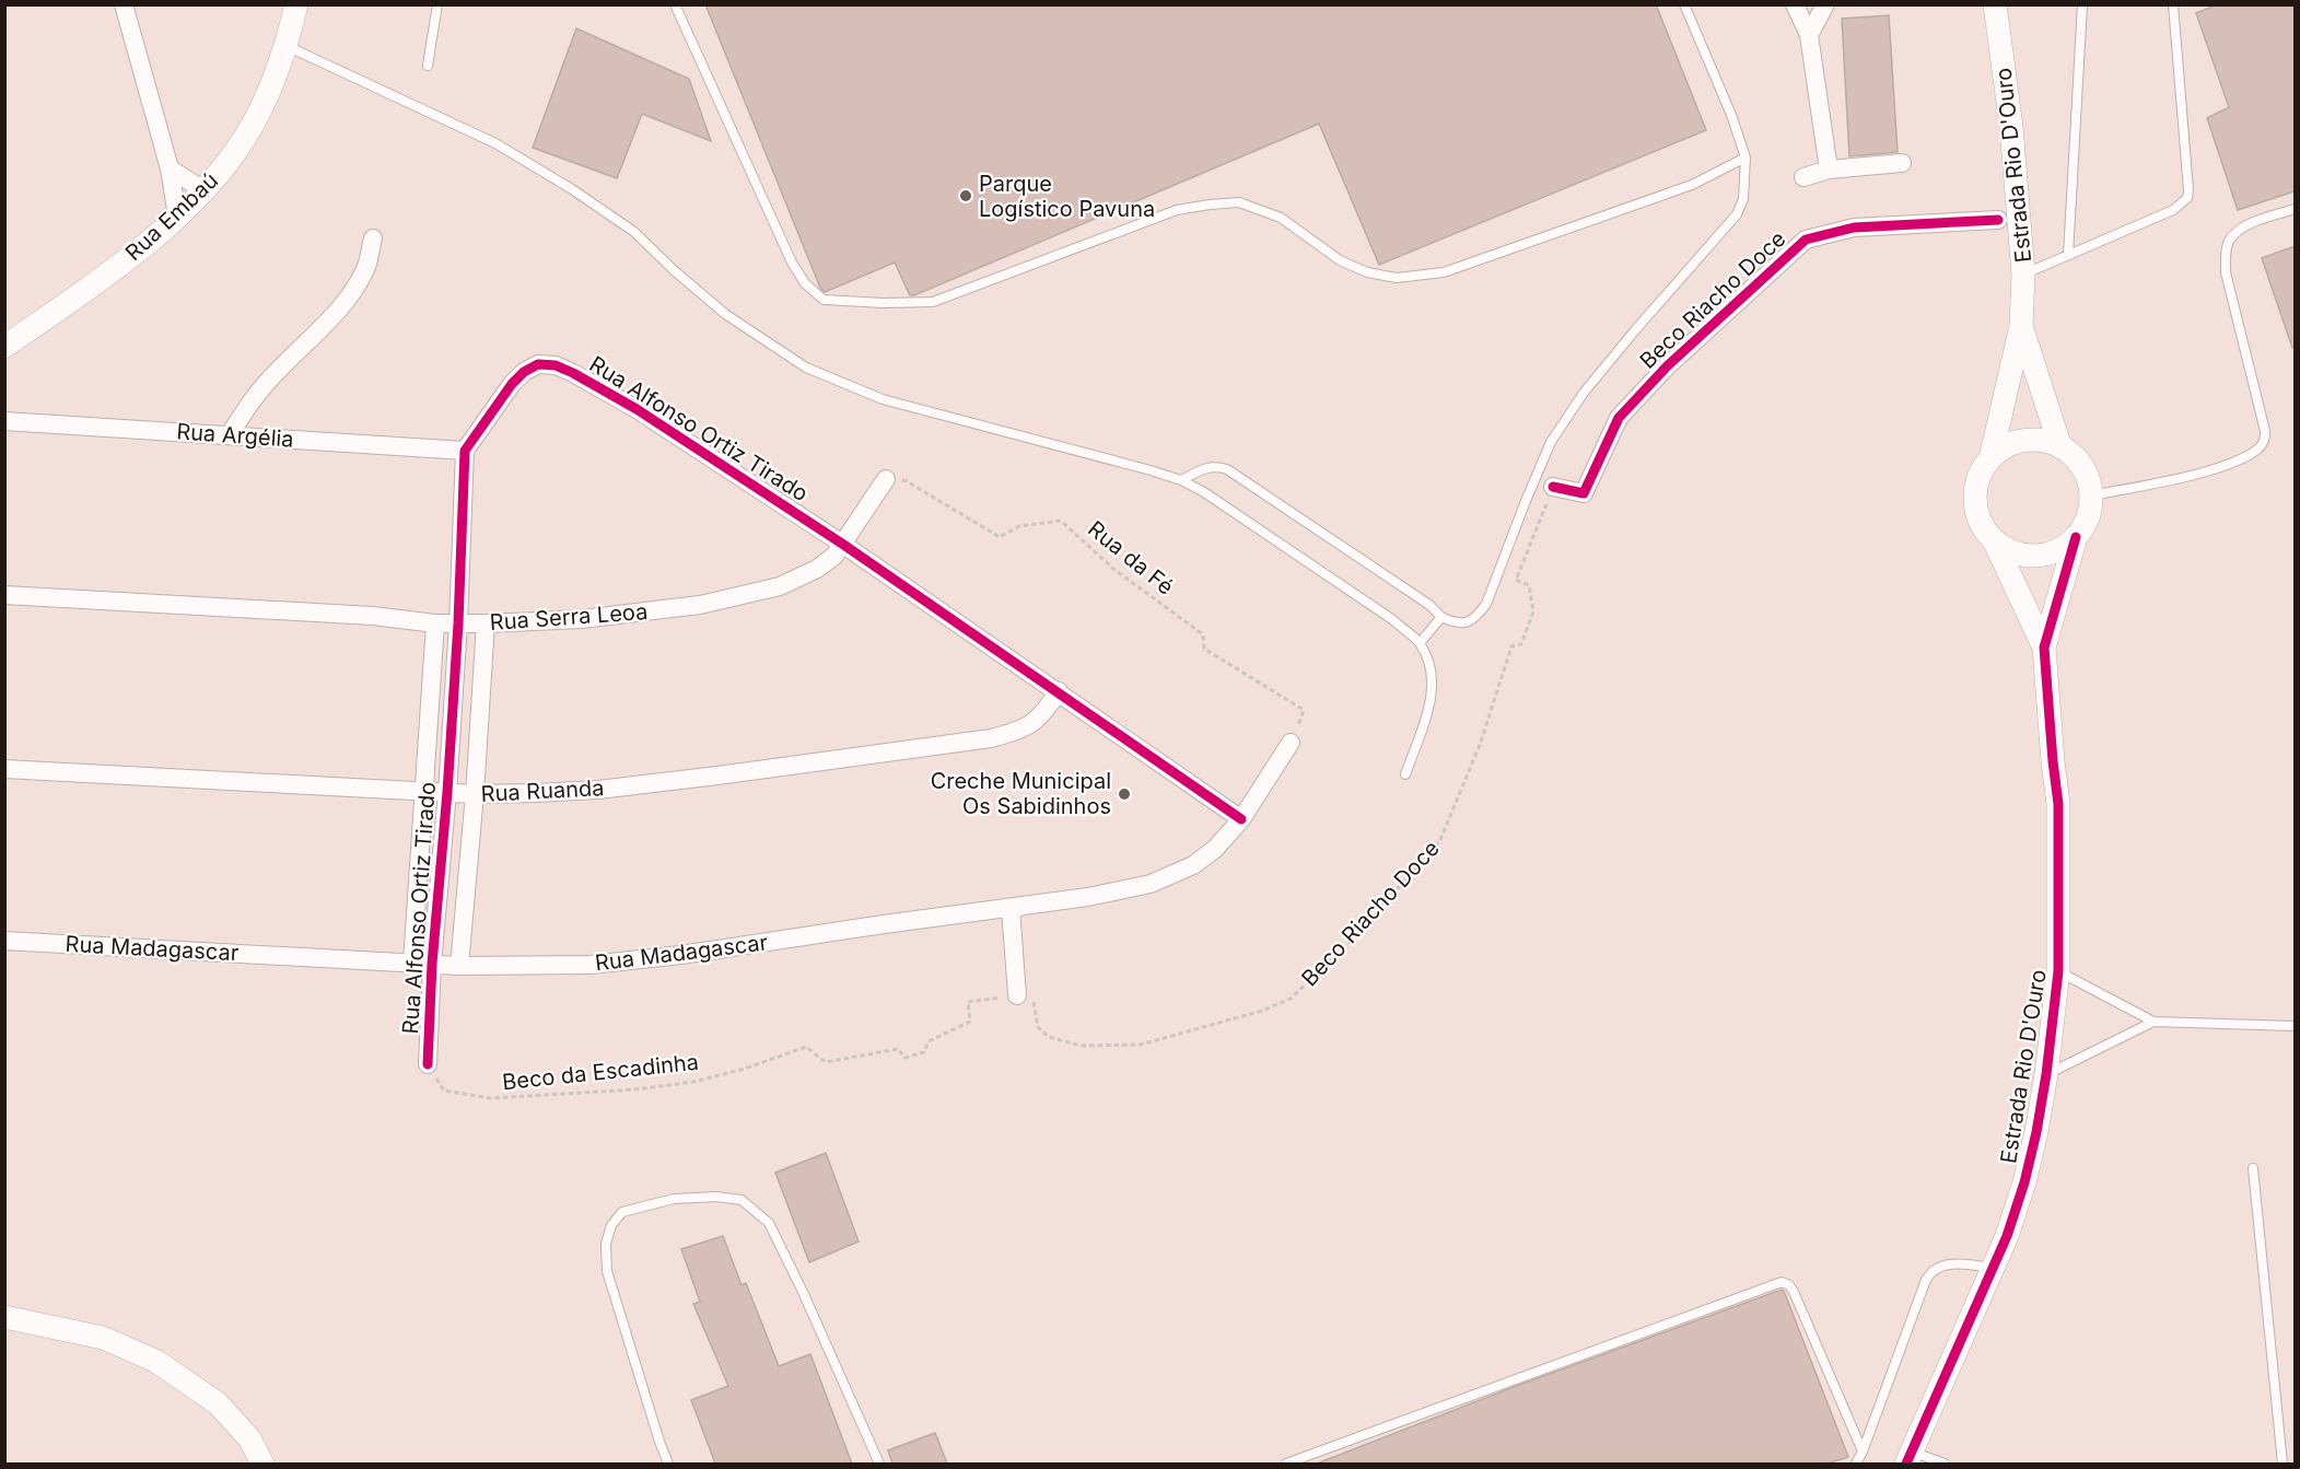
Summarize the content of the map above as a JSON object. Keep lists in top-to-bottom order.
{
  "streets": {
    "street": [
      "Estrada Rio D'Ouro",
      "Rua Embaú",
      "Beco Riacho Doce",
      "Rua Alfonso Ortiz Tirado",
      "Rua Argélia",
      "Rua Serra Leoa",
      "Rua Ruanda",
      "Rua Madagascar"
    ],
    "path": ["Rua da Fé", "Beco da Escadinha"]
  },
  "crossings": [
    ["Beco Riacho Doce", "Beco da Escadinha"],
    ["Rua Alfonso Ortiz Tirado", "Rua Argélia"],
    ["Rua Alfonso Ortiz Tirado", "Rua Serra Leoa"],
    ["Rua Alfonso Ortiz Tirado", "Rua Ruanda"],
    ["Rua Alfonso Ortiz Tirado", "Rua Madagascar"],
    ["Rua Alfonso Ortiz Tirado", "Beco da Escadinha"],
    ["Rua da Fé", "Rua Serra Leoa"],
    ["Rua da Fé", "Rua Madagascar"]
  ],
  "places": ["Parque Logístico Pavuna", "Creche Municipal Os Sabidinhos"]
}
